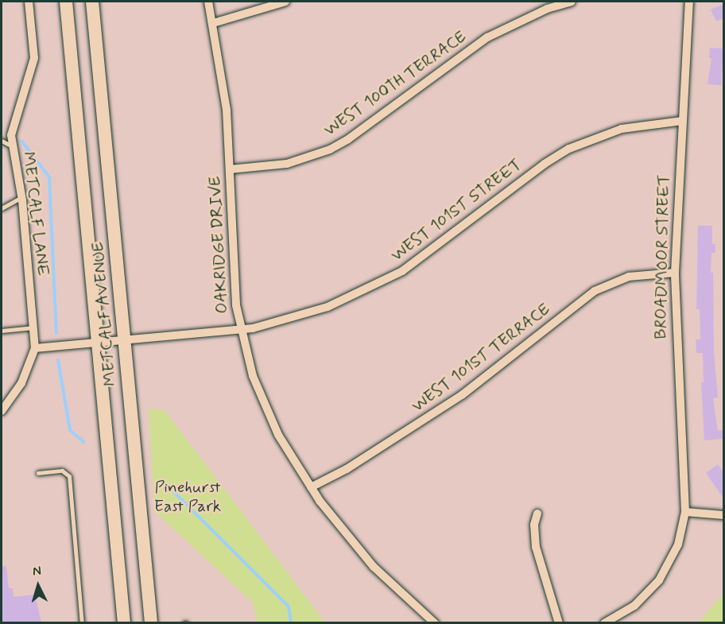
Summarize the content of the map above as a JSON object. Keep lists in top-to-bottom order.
{
  "streets": {
    "main road": ["METCALF AVENUE"],
    "street": [
      "WEST 100TH TERRACE",
      "WEST 101ST STREET",
      "METCALF LANE",
      "OAKRIDGE DRIVE",
      "BROADMOOR STREET",
      "WEST 101ST TERRACE"
    ]
  },
  "crossings": [
    ["WEST 100TH TERRACE", "OAKRIDGE DRIVE"],
    ["WEST 101ST STREET", "METCALF LANE"],
    ["WEST 101ST STREET", "OAKRIDGE DRIVE"],
    ["WEST 101ST STREET", "BROADMOOR STREET"],
    ["WEST 101ST STREET", "METCALF AVENUE"],
    ["OAKRIDGE DRIVE", "WEST 101ST TERRACE"],
    ["BROADMOOR STREET", "WEST 101ST TERRACE"]
  ],
  "parks": ["Pinehurst East Park"],
  "north": "top"
}
